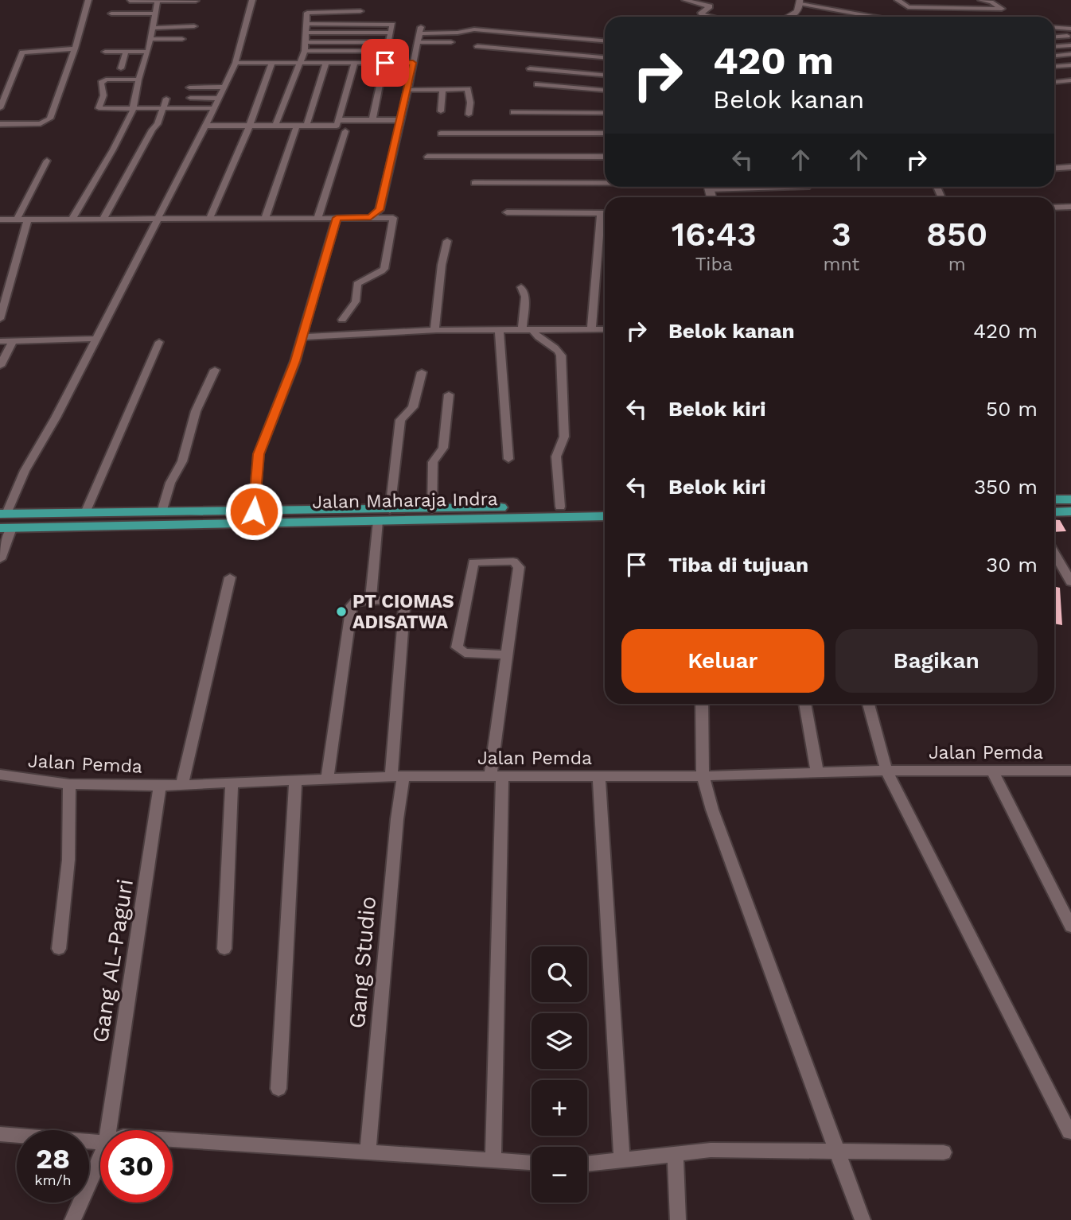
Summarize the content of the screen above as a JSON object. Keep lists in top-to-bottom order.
{
  "streets": {
    "highway": ["Jalan Maharaja Indra"],
    "street": ["Jalan Pemda", "Gang AL-Paguri", "Gang Studio"]
  },
  "crossings": [
    ["Jalan Pemda", "Gang AL-Paguri"],
    ["Jalan Pemda", "Gang Studio"]
  ],
  "places": ["PT CIOMAS ADISATWA"],
  "page": {
    "turn": ["420 m", "Belok kanan"],
    "eta": [
      "16:43",
      "Tiba",
      "3",
      "mnt",
      "850",
      "m"
    ],
    "list": [
      {
        "name": "Belok kanan",
        "value": "420 m"
      },
      {
        "name": "Belok kiri",
        "value": "50 m"
      },
      {
        "name": "Belok kiri",
        "value": "350 m"
      },
      {
        "name": "Tiba di tujuan",
        "value": "30 m"
      }
    ],
    "buttons": ["Keluar", "Bagikan"],
    "map_buttons": ["+", "−"],
    "speed": "28 km/h",
    "limit": "30"
  }
}
